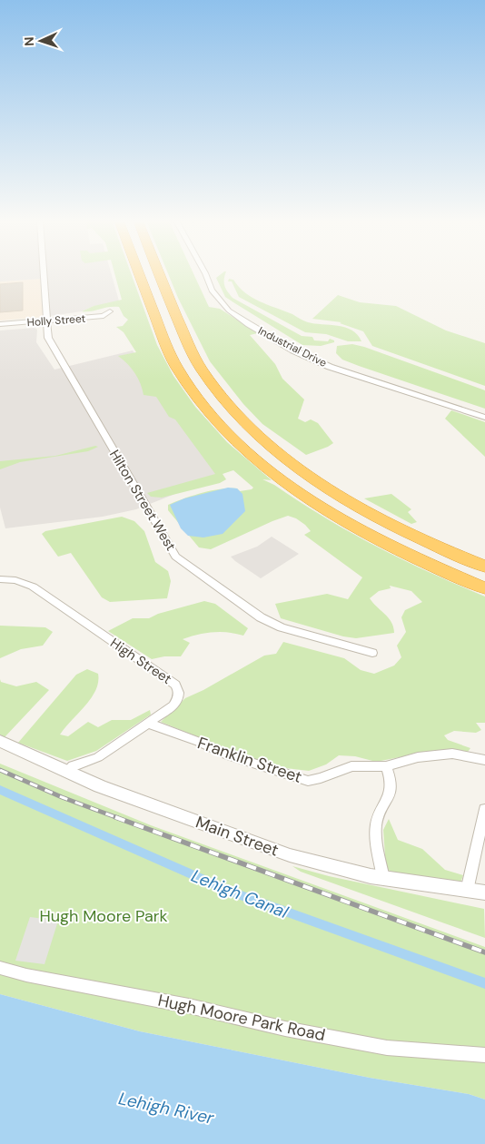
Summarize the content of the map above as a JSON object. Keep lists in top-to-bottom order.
{
  "streets": {
    "street": [
      "Holly Street",
      "Industrial Drive",
      "Hilton Street West",
      "High Street",
      "Franklin Street",
      "Main Street",
      "Hugh Moore Park Road"
    ]
  },
  "crossings": [
    ["Holly Street", "Hilton Street West"],
    ["High Street", "Franklin Street"],
    ["High Street", "Main Street"]
  ],
  "water": ["Lehigh Canal", "Lehigh River"],
  "parks": ["Hugh Moore Park"],
  "north": "left"
}
